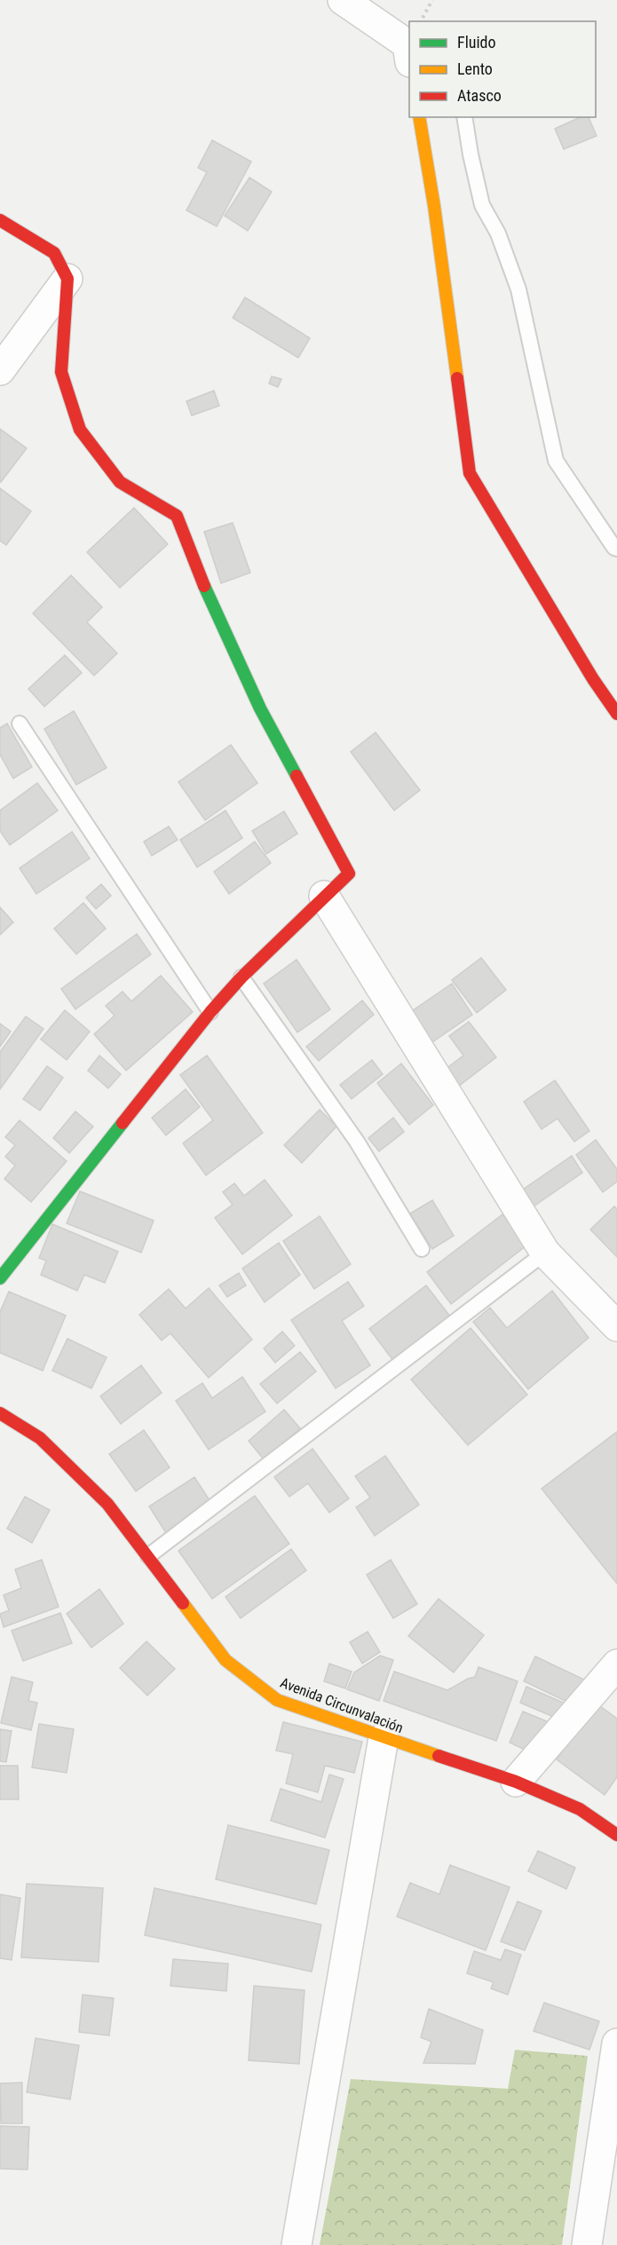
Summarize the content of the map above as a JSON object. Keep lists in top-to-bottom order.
{
  "streets": {
    "street": ["Avenida Circunvalación"]
  },
  "legend": ["Fluido", "Lento", "Atasco"]
}
